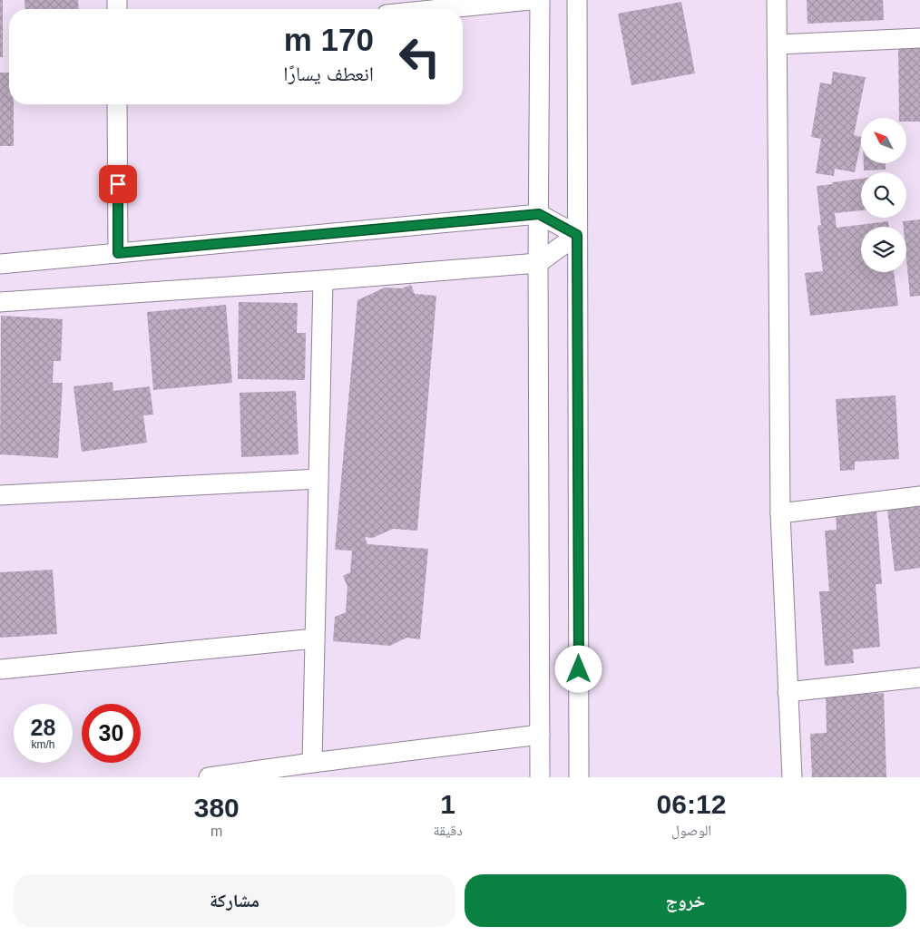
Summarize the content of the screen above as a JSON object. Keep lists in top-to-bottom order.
{
  "north": "top left",
  "page": {
    "turn": ["170 m", "انعطف يسارًا"],
    "speed": "28 km/h",
    "limit": "30",
    "eta": [
      "06:12",
      "الوصول",
      "1",
      "دقيقة",
      "380",
      "m"
    ],
    "buttons": ["خروج", "مشاركة"]
  }
}
